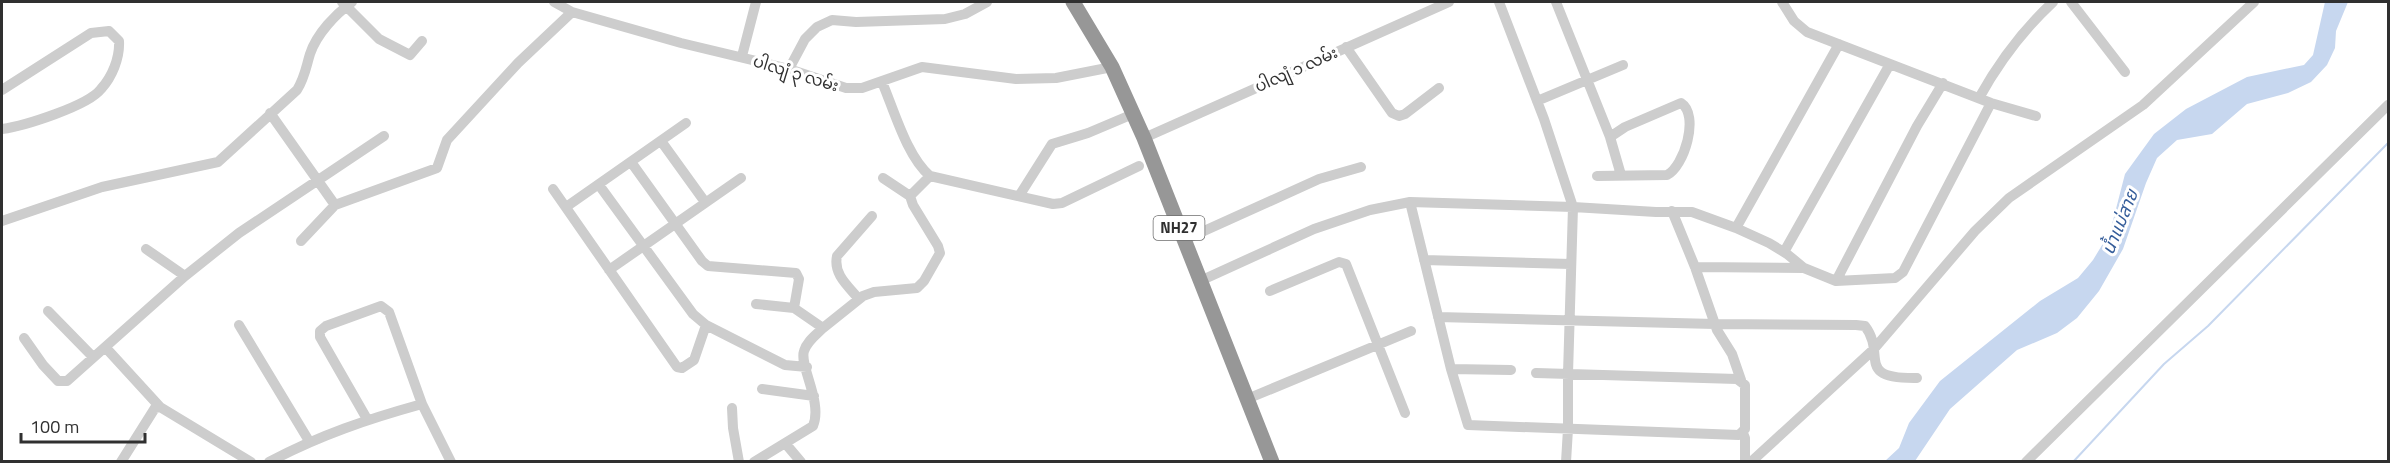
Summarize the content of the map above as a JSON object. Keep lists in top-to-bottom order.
{
  "streets": {
    "highway": ["NH27"],
    "street": ["ပါလျံ ၁ လမ်း", "ပါလျံ ၃ လမ်း"]
  },
  "crossings": [
    ["ပါလျံ ၁ လမ်း", "NH27"],
    ["ပါလျံ ၃ လမ်း", "NH27"]
  ],
  "water": ["น้ำแม่สาย"],
  "scale_bar": "100 m"
}
